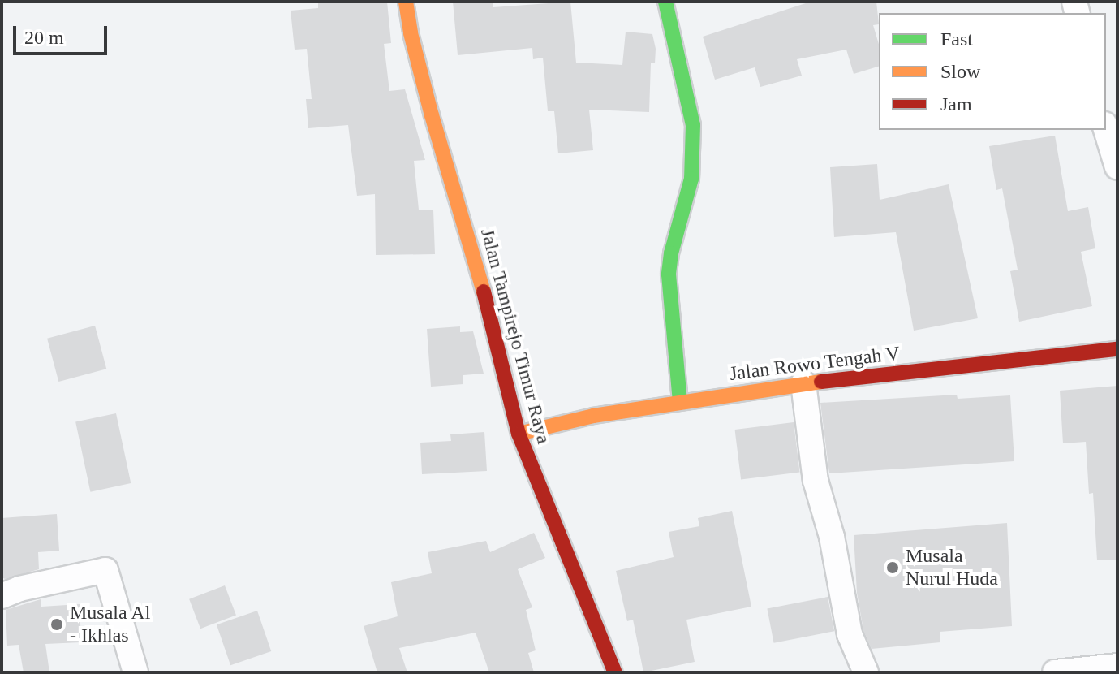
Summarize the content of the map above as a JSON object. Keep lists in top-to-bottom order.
{
  "streets": {
    "street": ["Jalan Tampirejo Timur Raya", "Jalan Rowo Tengah V"]
  },
  "crossings": [
    ["Jalan Tampirejo Timur Raya", "Jalan Rowo Tengah V"]
  ],
  "places": ["Musala Nurul Huda", "Musala Al - Ikhlas"],
  "legend": ["Fast", "Slow", "Jam"],
  "scale_bar": "20 m"
}
